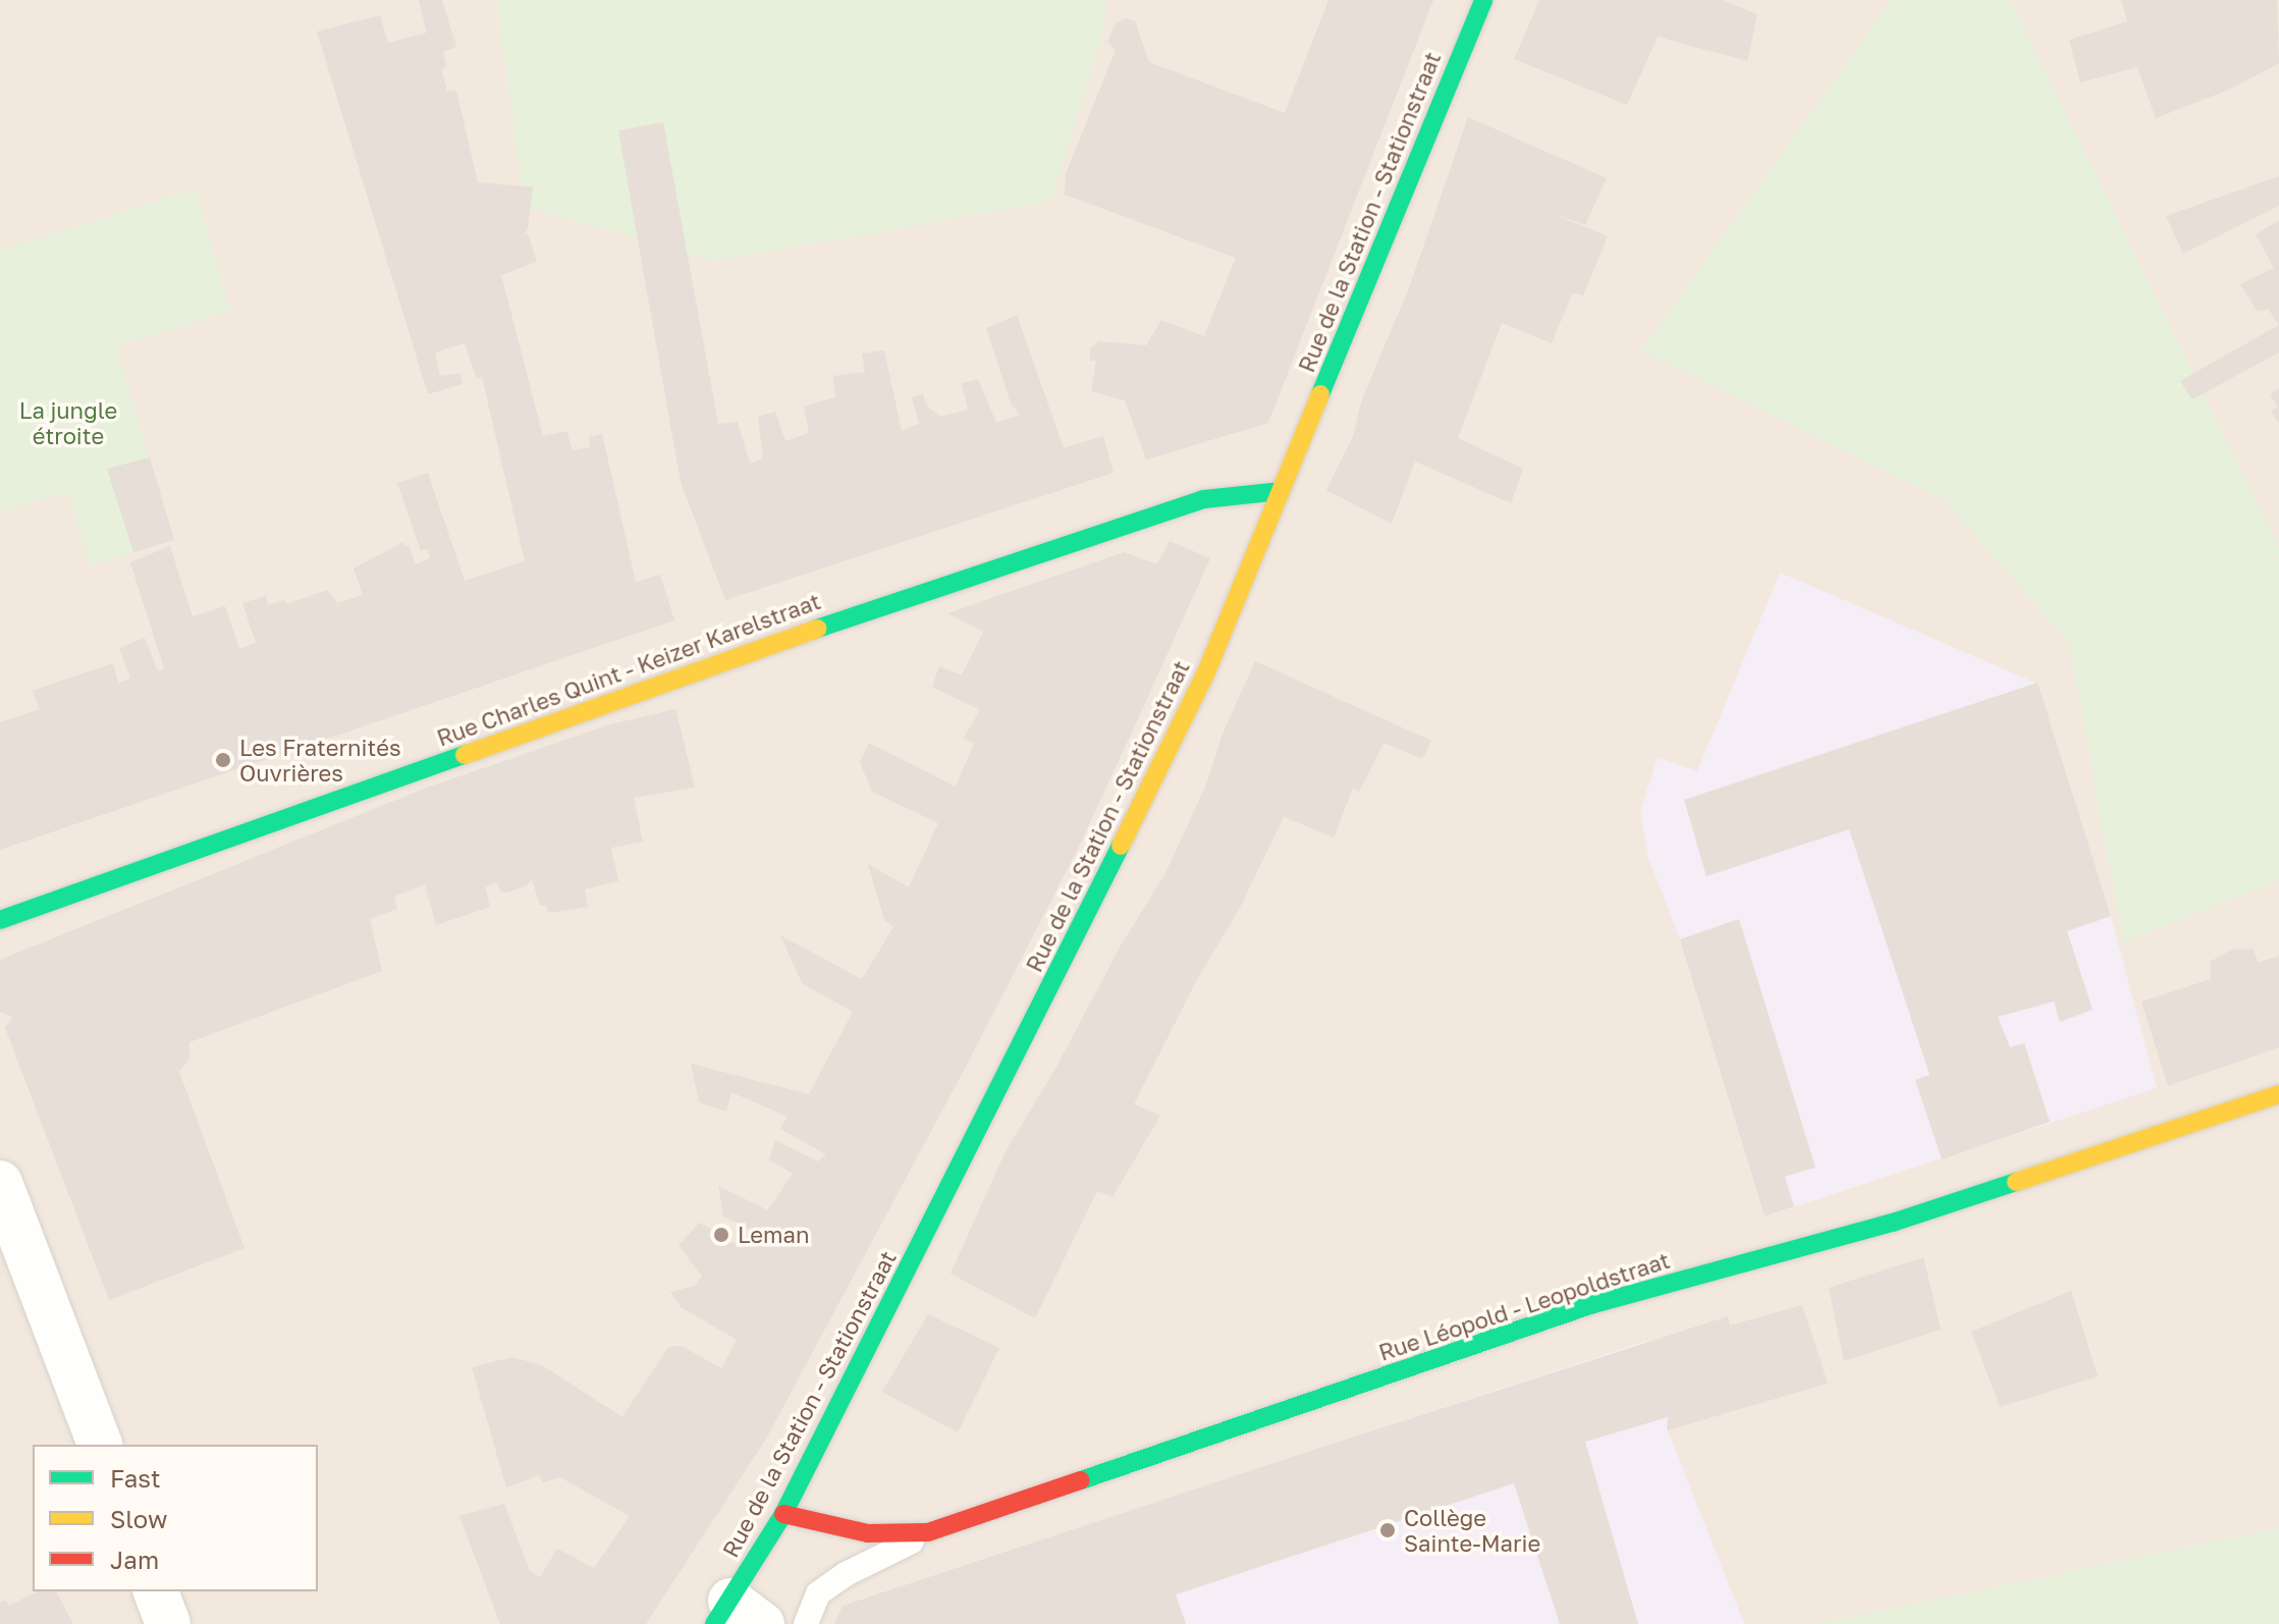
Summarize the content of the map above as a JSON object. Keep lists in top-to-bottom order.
{
  "streets": {
    "street": ["Rue de la Station - Stationstraat", "Rue Charles Quint - Keizer Karelstraat", "Rue Léopold - Leopoldstraat"]
  },
  "crossings": [
    ["Rue de la Station - Stationstraat", "Rue Charles Quint - Keizer Karelstraat"],
    ["Rue de la Station - Stationstraat", "Rue Léopold - Leopoldstraat"]
  ],
  "parks": ["La jungle étroite"],
  "places": ["Les Fraternités Ouvrières", "Leman", "Collège Sainte-Marie"],
  "legend": ["Fast", "Slow", "Jam"]
}
